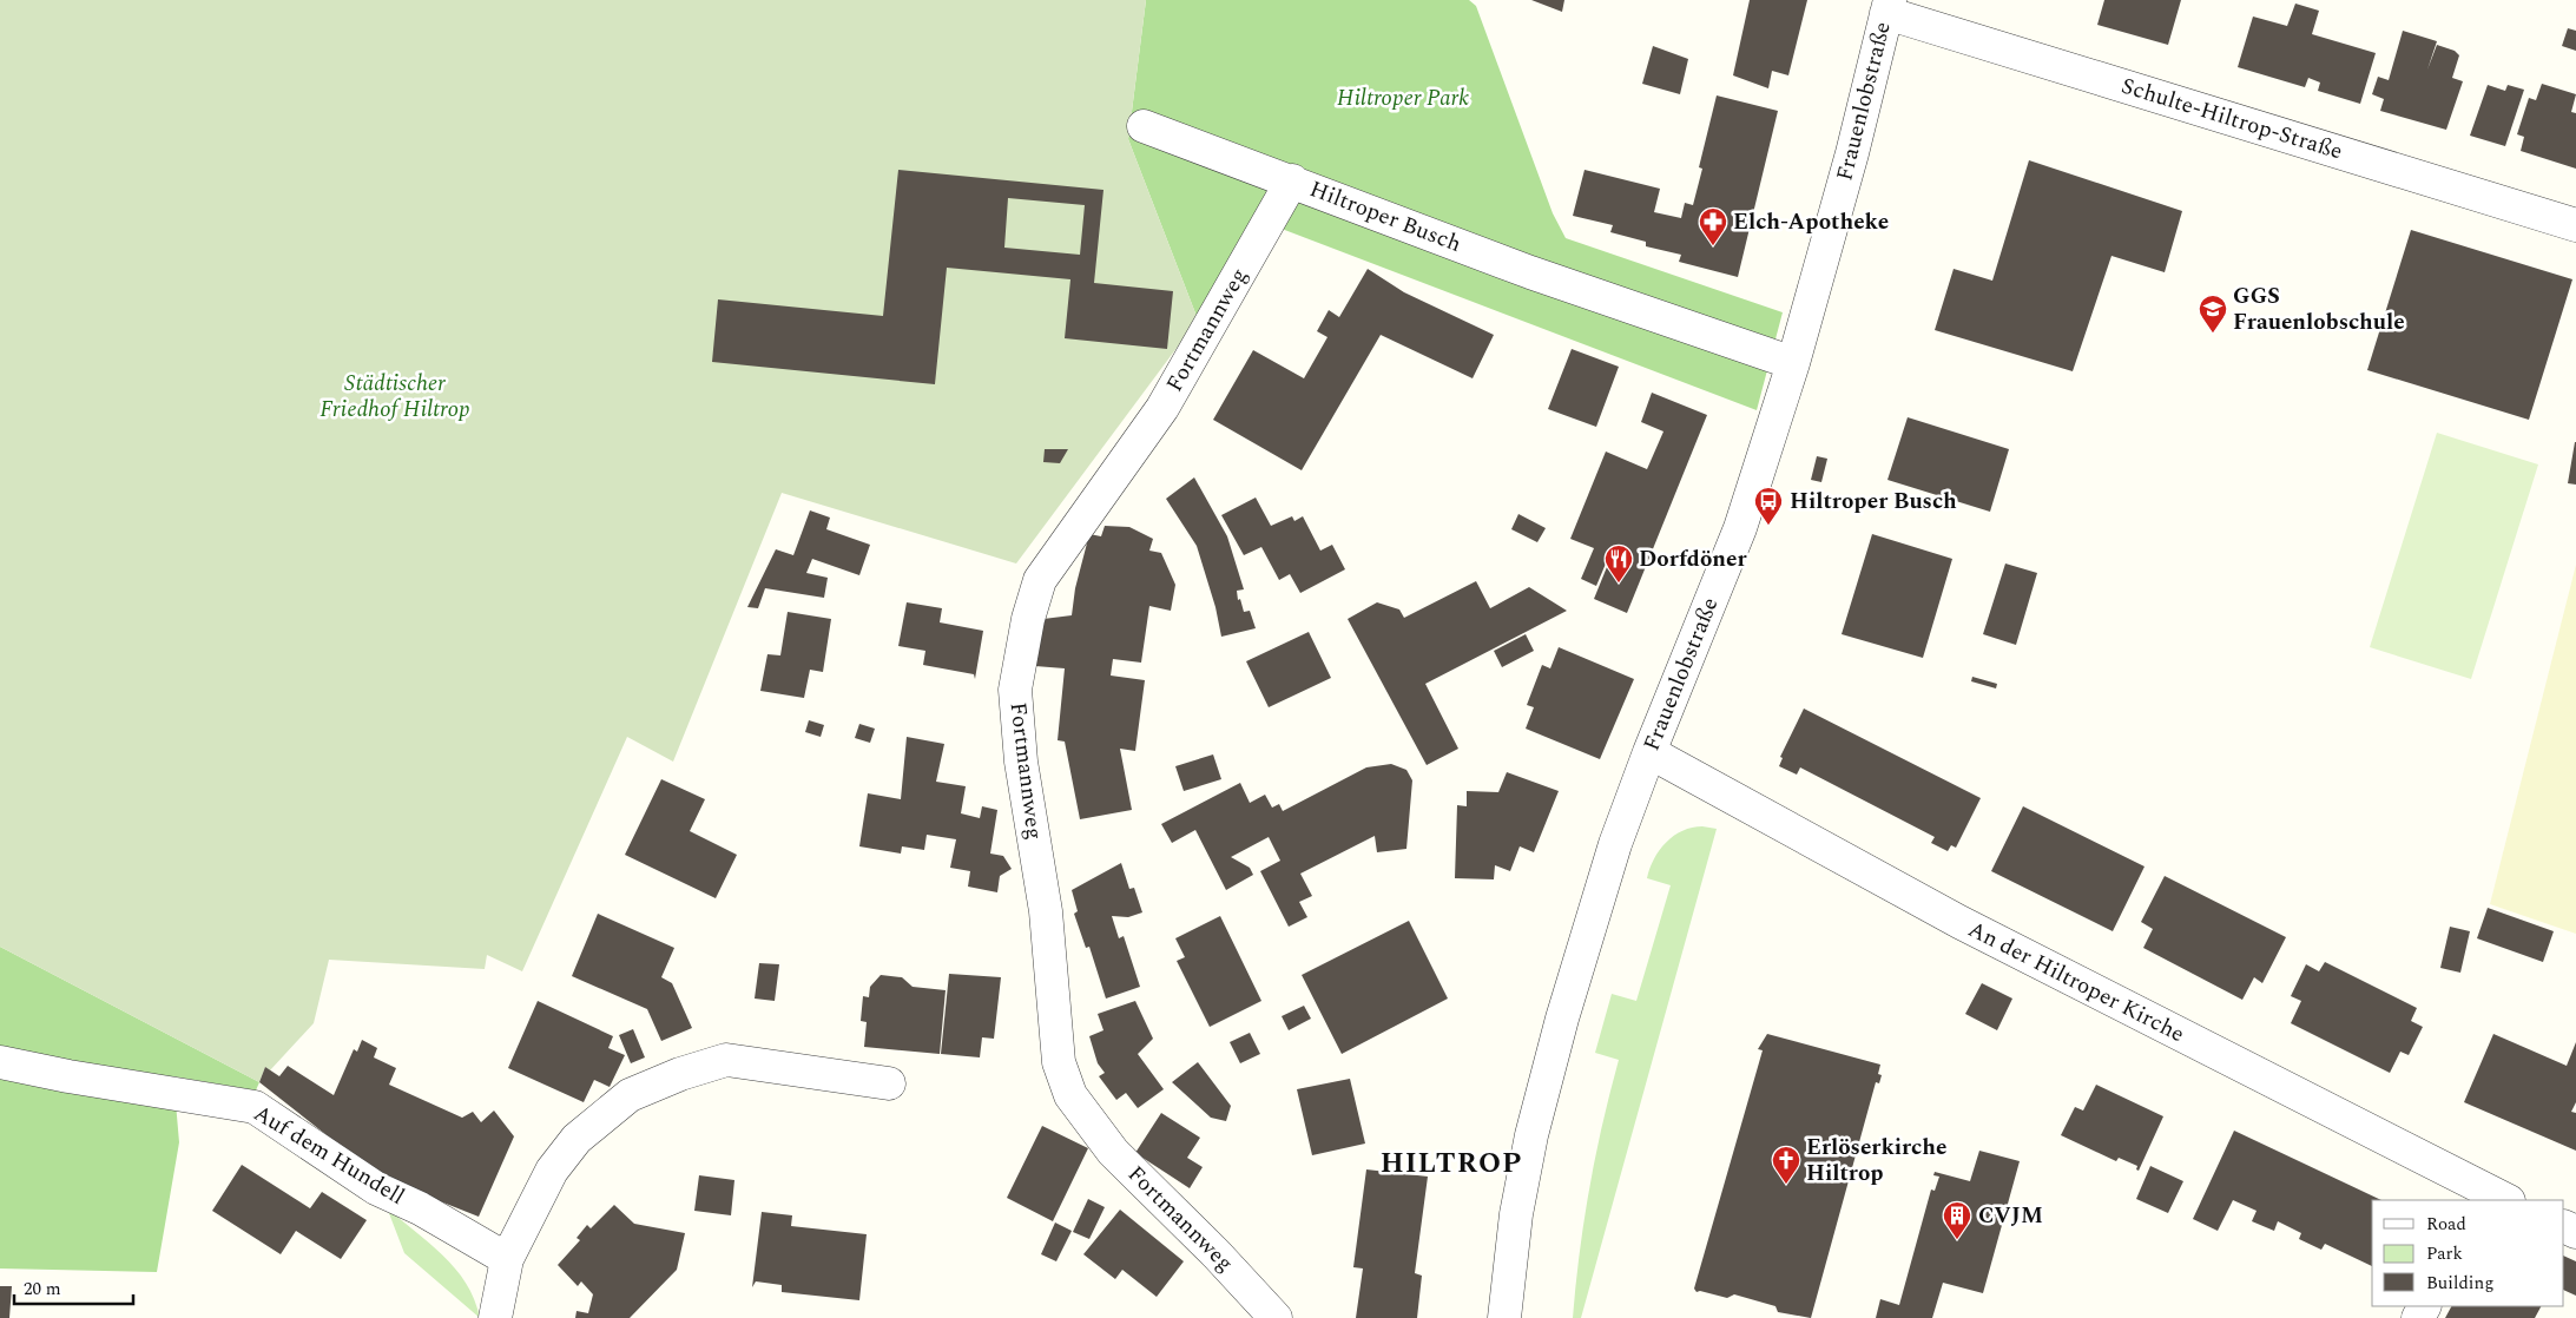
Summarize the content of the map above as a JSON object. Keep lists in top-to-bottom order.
{
  "streets": {
    "street": [
      "Frauenlobstraße",
      "Schulte-Hiltrop-Straße",
      "Hiltroper Busch",
      "Fortmannweg",
      "An der Hiltroper Kirche",
      "Auf dem Hundell"
    ]
  },
  "crossings": [
    ["Frauenlobstraße", "Schulte-Hiltrop-Straße"],
    ["Frauenlobstraße", "Hiltroper Busch"],
    ["Frauenlobstraße", "An der Hiltroper Kirche"],
    ["Hiltroper Busch", "Fortmannweg"]
  ],
  "districts": ["HILTROP"],
  "parks": ["Hiltroper Park", "Städtischer Friedhof Hiltrop"],
  "places": {
    "pharmacy": ["Elch-Apotheke"],
    "school or university": ["GGS Frauenlobschule"],
    "bus stop": ["Hiltroper Busch"],
    "restaurant": ["Dorfdöner"],
    "church": ["Erlöserkirche Hiltrop"],
    "building": ["CVJM"]
  },
  "legend": ["Road", "Park", "Building"],
  "scale_bar": "20 m"
}
